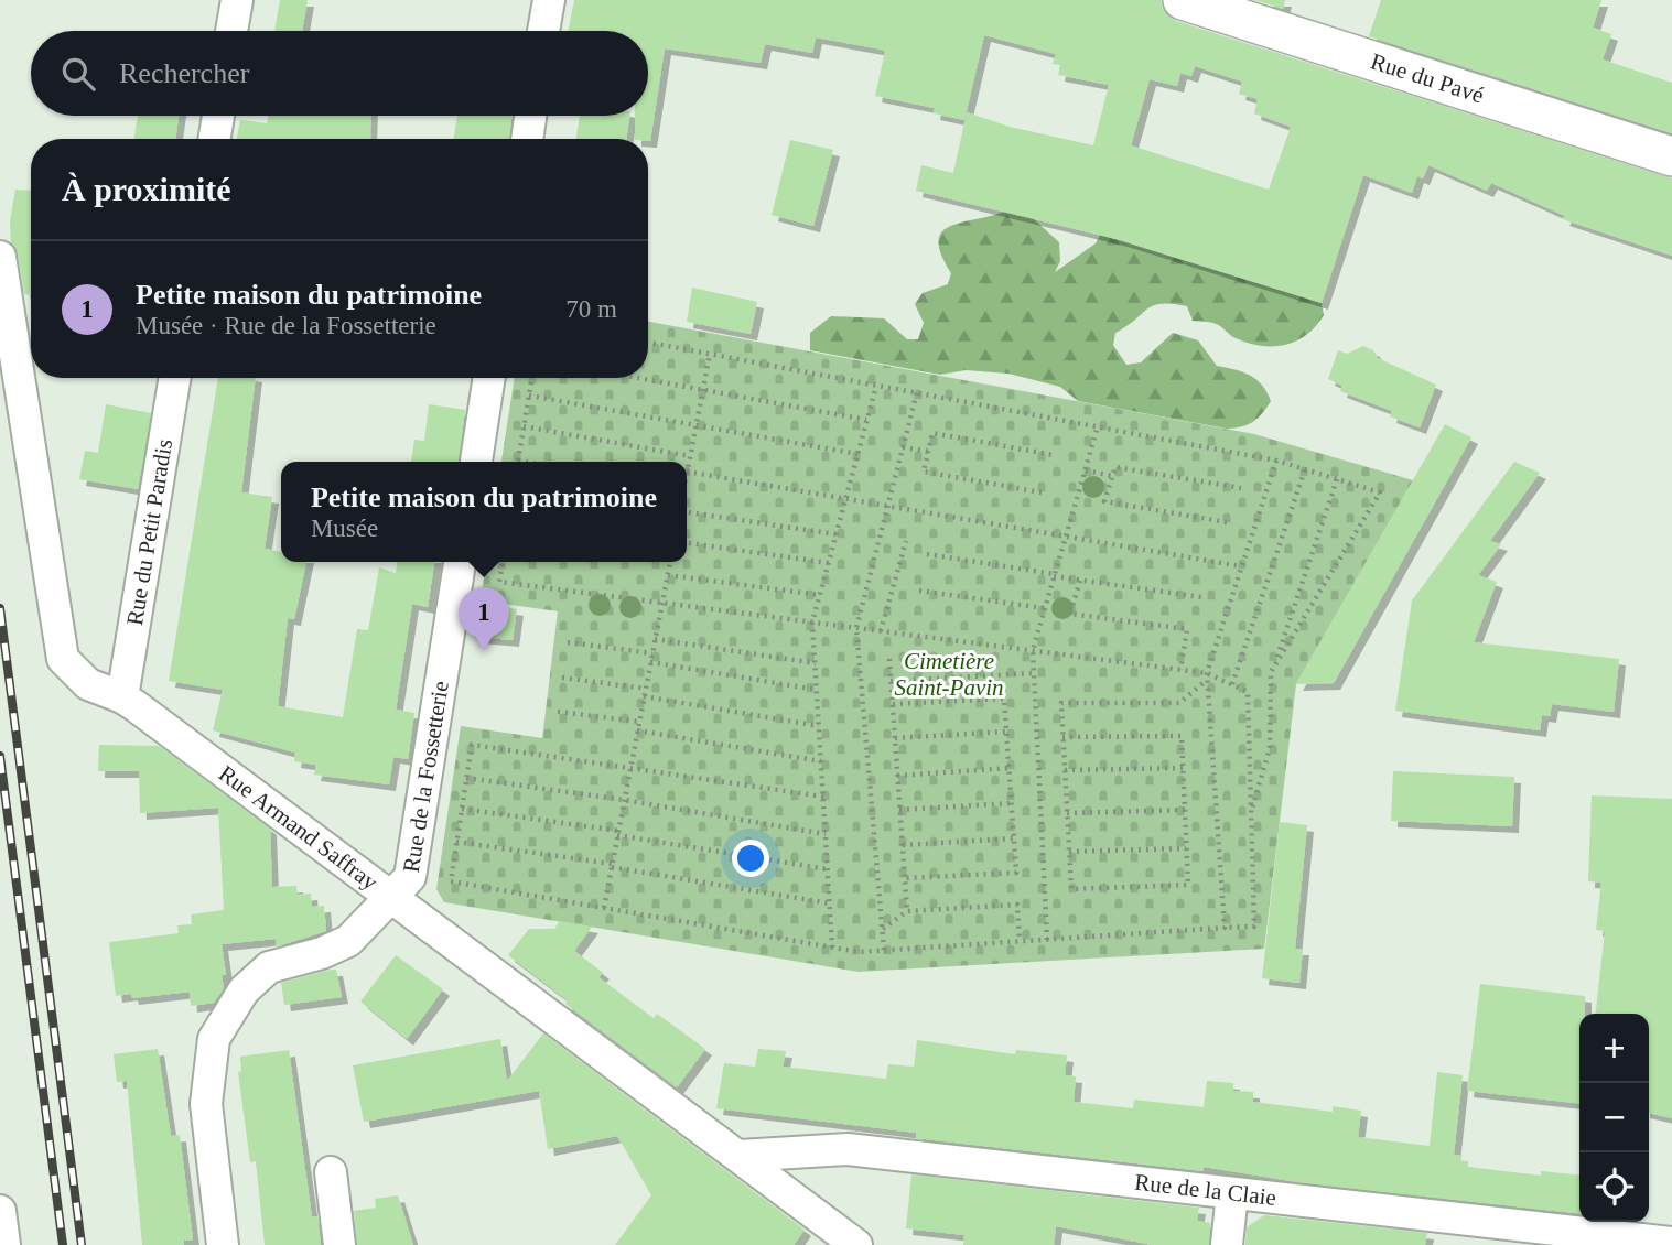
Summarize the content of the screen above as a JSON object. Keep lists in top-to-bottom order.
{
  "streets": {
    "street": [
      "Rue du Pavé",
      "Rue du Petit Paradis",
      "Rue de la Fossetterie",
      "Rue Armand Saffray",
      "Rue de la Claie"
    ]
  },
  "crossings": [
    ["Rue du Petit Paradis", "Rue Armand Saffray"],
    ["Rue de la Fossetterie", "Rue Armand Saffray"],
    ["Rue Armand Saffray", "Rue de la Claie"]
  ],
  "parks": ["Cimetière Saint-Pavin"],
  "page": {
    "search": "Rechercher",
    "heading": "À proximité",
    "list": [
      {
        "mark": "1",
        "name": "Petite maison du patrimoine",
        "note": "Musée · Rue de la Fossetterie",
        "value": "70 m"
      }
    ],
    "popup": ["Petite maison du patrimoine", "Musée"],
    "pins": "1",
    "map_buttons": ["+", "−"]
  }
}
